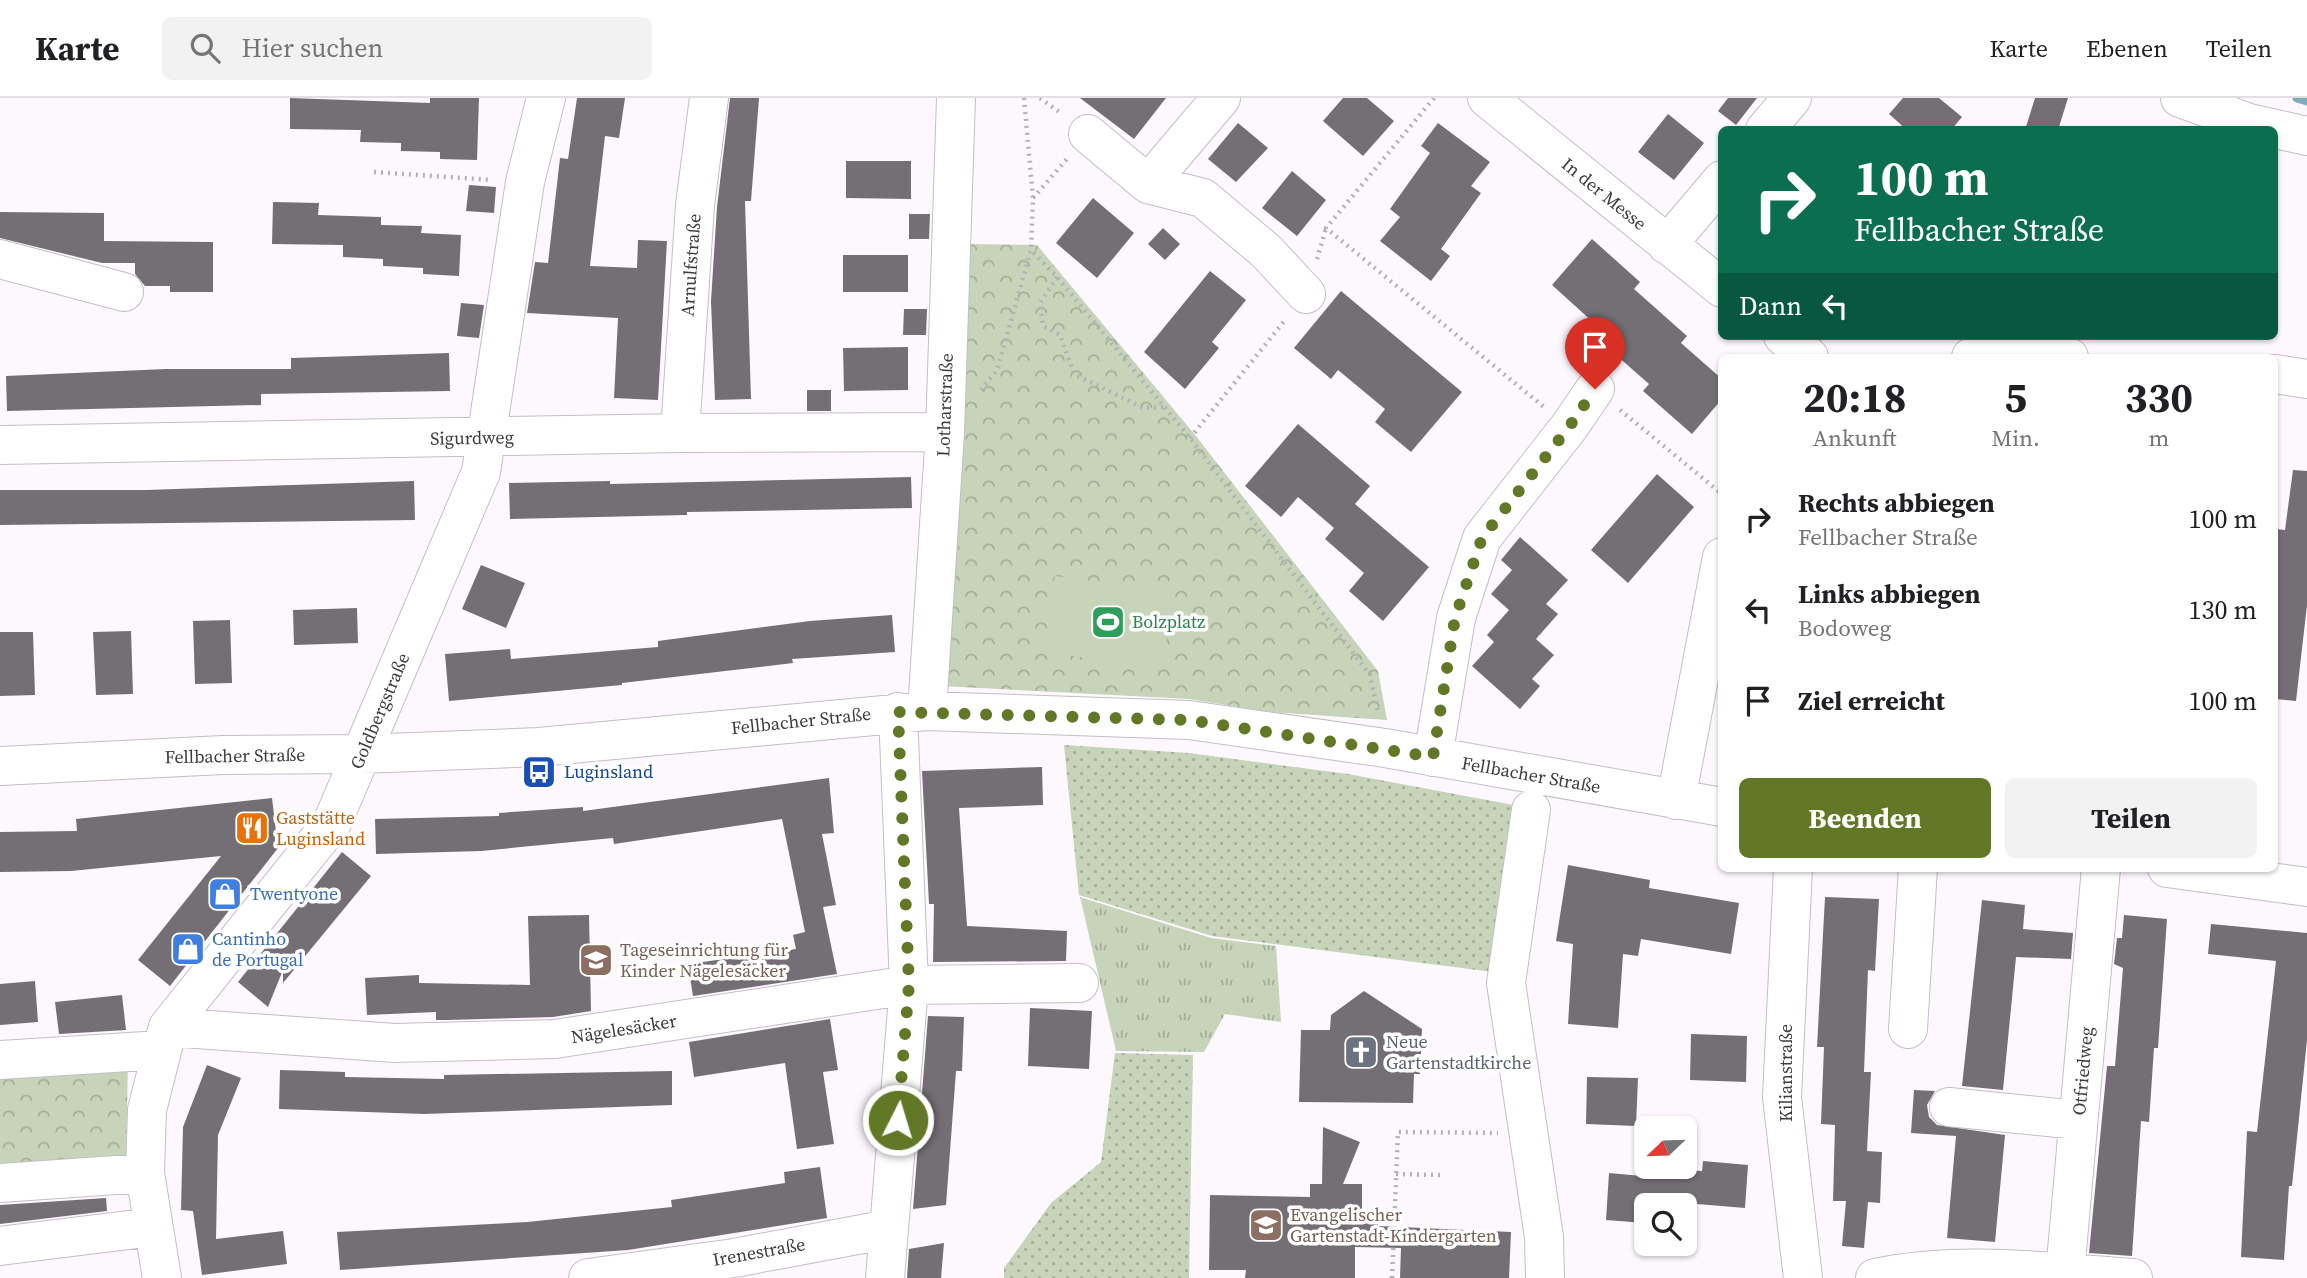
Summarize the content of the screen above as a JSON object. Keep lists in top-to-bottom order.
{
  "streets": {
    "street": [
      "In der Messe",
      "Arnulfstraße",
      "Lotharstraße",
      "Sigurdweg",
      "Goldbergstraße",
      "Fellbacher Straße",
      "Nägelesäcker",
      "Otfriedweg",
      "Kilianstraße",
      "Irenestraße"
    ]
  },
  "crossings": [
    ["Arnulfstraße", "Sigurdweg"],
    ["Lotharstraße", "Sigurdweg"],
    ["Lotharstraße", "Fellbacher Straße"],
    ["Lotharstraße", "Nägelesäcker"],
    ["Lotharstraße", "Irenestraße"],
    ["Sigurdweg", "Goldbergstraße"],
    ["Goldbergstraße", "Fellbacher Straße"],
    ["Goldbergstraße", "Nägelesäcker"]
  ],
  "places": {
    "sports": ["Bolzplatz"],
    "bus stop": ["Luginsland"],
    "restaurant": ["Gaststätte Luginsland"],
    "shop": ["Twentyone", "Cantinho de Portugal"],
    "school or university": ["Tageseinrichtung für Kinder Nägelesäcker", "Evangelischer Gartenstadt-Kindergarten"],
    "church": ["Neue Gartenstadtkirche"]
  },
  "north": "bottom left",
  "page": {
    "header": "Karte",
    "search": "Hier suchen",
    "nav": ["Karte", "Ebenen", "Teilen"],
    "turn": ["100 m", "Fellbacher Straße"],
    "then": "Dann",
    "eta": [
      "20:18",
      "Ankunft",
      "5",
      "Min.",
      "330",
      "m"
    ],
    "list": [
      {
        "name": "Rechts abbiegen",
        "note": "Fellbacher Straße",
        "value": "100 m"
      },
      {
        "name": "Links abbiegen",
        "note": "Bodoweg",
        "value": "130 m"
      },
      {
        "name": "Ziel erreicht",
        "value": "100 m"
      }
    ],
    "buttons": ["Beenden", "Teilen"]
  }
}
